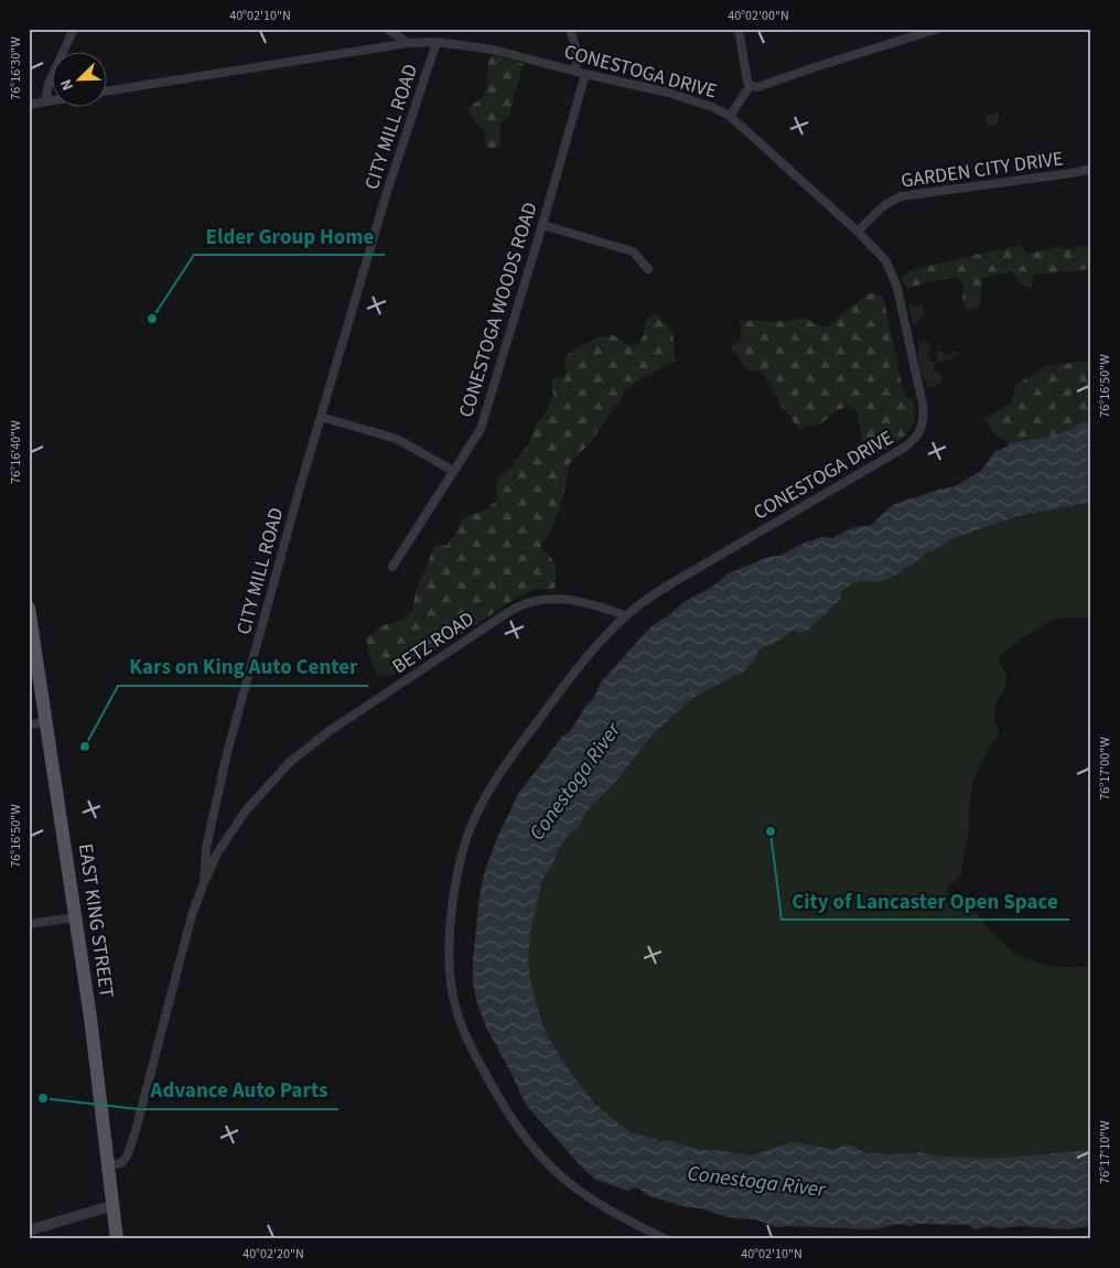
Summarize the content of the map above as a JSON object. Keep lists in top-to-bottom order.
{
  "streets": {
    "main road": ["EAST KING STREET"],
    "street": [
      "CONESTOGA DRIVE",
      "CITY MILL ROAD",
      "GARDEN CITY DRIVE",
      "CONESTOGA WOODS ROAD",
      "BETZ ROAD"
    ]
  },
  "crossings": [
    ["CONESTOGA DRIVE", "CITY MILL ROAD"],
    ["CONESTOGA DRIVE", "GARDEN CITY DRIVE"],
    ["CONESTOGA DRIVE", "CONESTOGA WOODS ROAD"],
    ["CONESTOGA DRIVE", "BETZ ROAD"],
    ["CITY MILL ROAD", "BETZ ROAD"],
    ["CITY MILL ROAD", "EAST KING STREET"]
  ],
  "water": ["Conestoga River"],
  "places": [
    "Elder Group Home",
    "Kars on King Auto Center",
    "City of Lancaster Open Space",
    "Advance Auto Parts"
  ],
  "north": "bottom left",
  "coordinates": [
    "40°02'10\"N",
    "40°02'00\"N",
    "76°16'30\"W",
    "76°16'50\"W",
    "76°16'40\"W",
    "76°17'00\"W",
    "76°17'10\"W",
    "40°02'20\"N"
  ]
}
